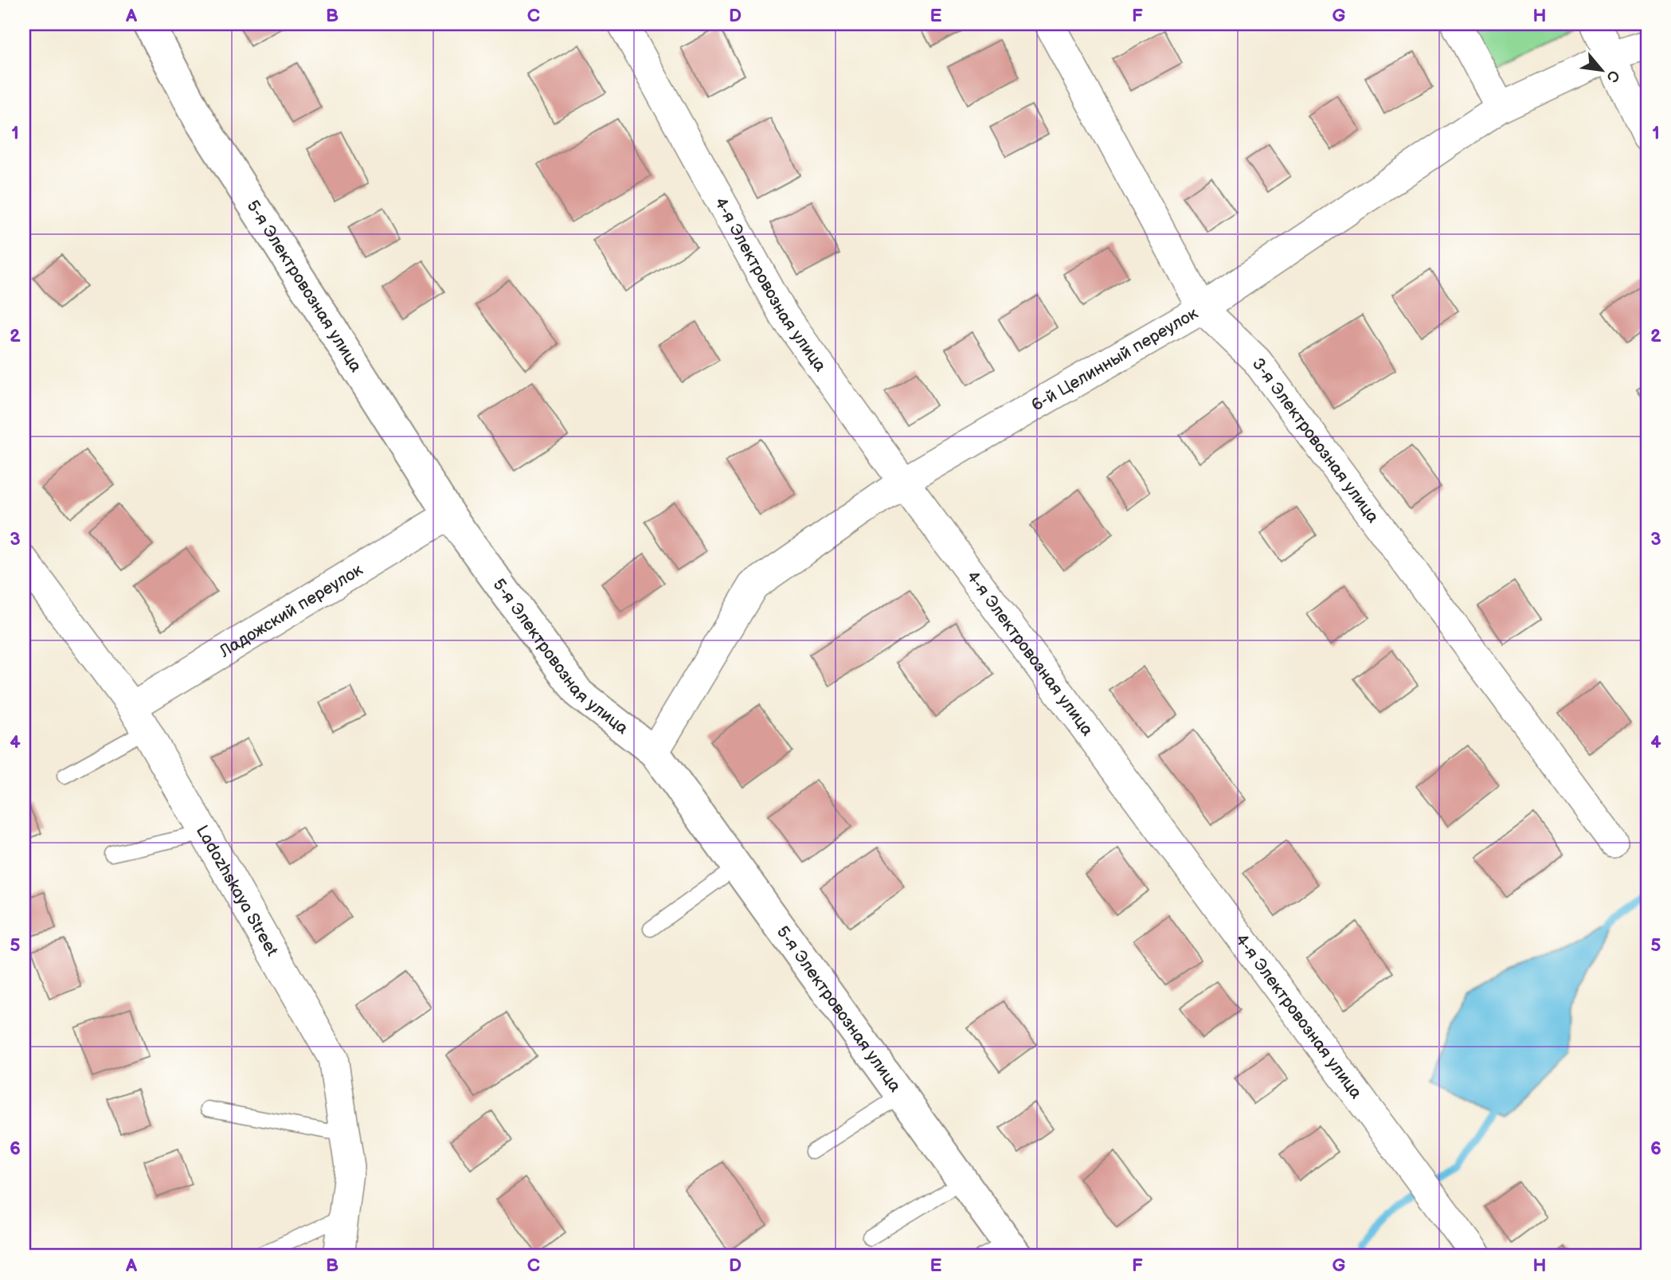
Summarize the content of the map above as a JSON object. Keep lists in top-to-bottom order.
{
  "streets": {
    "street": [
      "4-я Электровозная улица",
      "5-я Электровозная улица",
      "6-й Целинный переулок",
      "3-я Электровозная улица",
      "Ладожский переулок",
      "Ladozhskaya Street"
    ]
  },
  "crossings": [
    ["4-я Электровозная улица", "6-й Целинный переулок"],
    ["5-я Электровозная улица", "6-й Целинный переулок"],
    ["5-я Электровозная улица", "Ладожский переулок"],
    ["6-й Целинный переулок", "3-я Электровозная улица"],
    ["Ладожский переулок", "Ladozhskaya Street"]
  ],
  "north": "bottom right",
  "grid": {
    "columns": [
      "A",
      "B",
      "C",
      "D",
      "E",
      "F",
      "G",
      "H"
    ],
    "rows": [
      "1",
      "2",
      "3",
      "4",
      "5",
      "6"
    ]
  }
}
